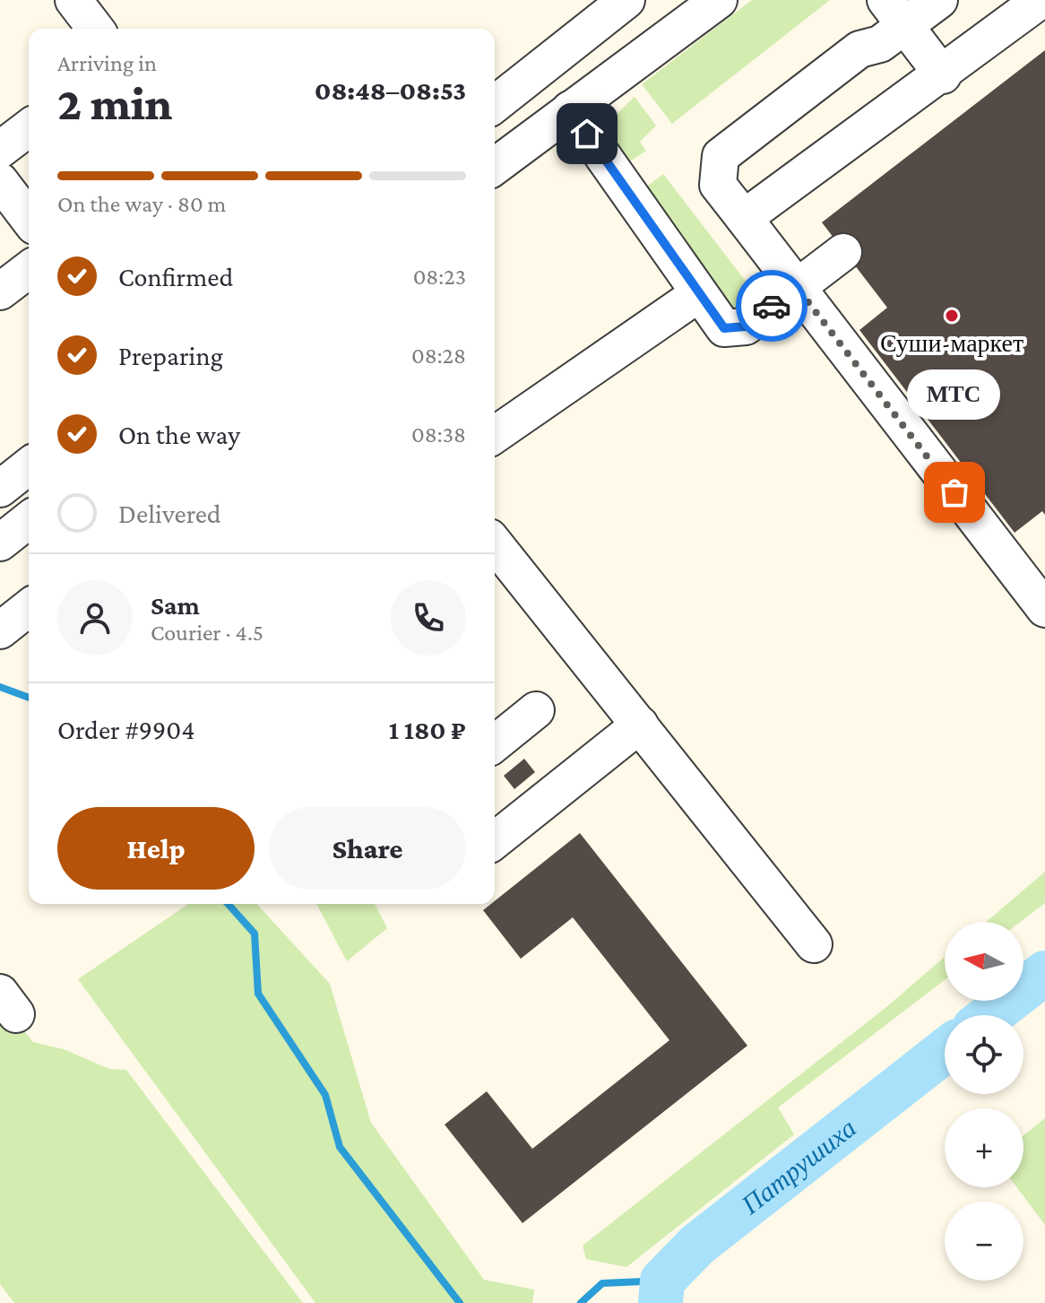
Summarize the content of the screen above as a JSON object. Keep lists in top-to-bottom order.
{
  "water": ["Патрушиха"],
  "places": ["Суши-маркет", "МТС"],
  "north": "left",
  "page": {
    "heading": ["2 min", "Arriving in", "08:48–08:53"],
    "panel": [
      "Sam",
      "Courier · 4.5",
      "Order #9904",
      "1 180 ₽"
    ],
    "bar": "On the way · 80 m",
    "list": [
      ["Confirmed", "08:23"],
      ["Preparing", "08:28"],
      ["On the way", "08:38"],
      "Delivered"
    ],
    "bubble": "МТС",
    "buttons": ["Help", "Share"],
    "map_buttons": ["+", "−"]
  }
}
